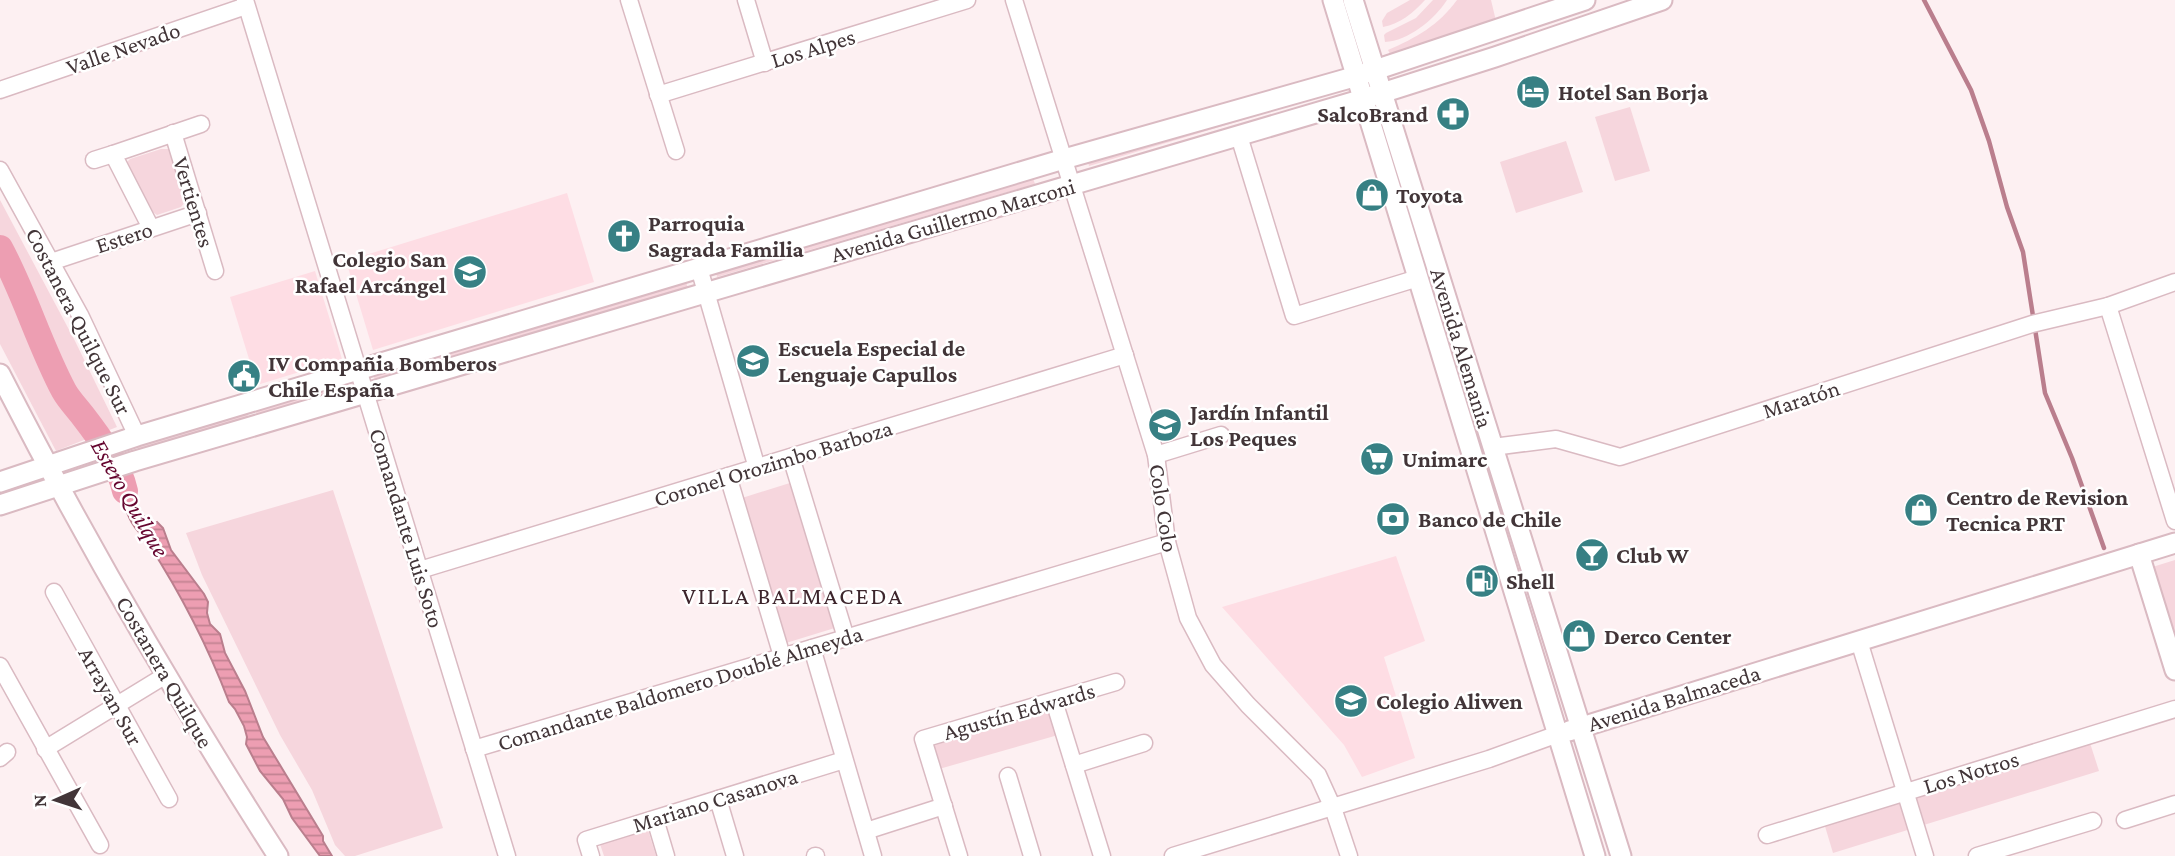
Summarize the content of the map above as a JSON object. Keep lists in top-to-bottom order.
{
  "streets": {
    "main road": [
      "Avenida Guillermo Marconi",
      "Avenida Alemania",
      "Costanera Quilque",
      "Avenida Balmaceda"
    ],
    "street": [
      "Valle Nevado",
      "Los Alpes",
      "Vertientes",
      "Estero",
      "Costanera Quilque Sur",
      "Maratón",
      "Coronel Orozimbo Barboza",
      "Colo Colo",
      "Comandante Luis Soto",
      "Comandante Baldomero Doublé Almeyda",
      "Arrayan Sur",
      "Agustín Edwards",
      "Los Notros",
      "Mariano Casanova"
    ]
  },
  "crossings": [
    ["Valle Nevado", "Comandante Luis Soto"],
    ["Vertientes", "Estero"],
    ["Avenida Guillermo Marconi", "Costanera Quilque Sur"],
    ["Avenida Guillermo Marconi", "Avenida Alemania"],
    ["Avenida Guillermo Marconi", "Colo Colo"],
    ["Avenida Guillermo Marconi", "Comandante Luis Soto"],
    ["Avenida Guillermo Marconi", "Costanera Quilque"],
    ["Estero", "Costanera Quilque Sur"],
    ["Avenida Alemania", "Maratón"],
    ["Avenida Alemania", "Avenida Balmaceda"],
    ["Coronel Orozimbo Barboza", "Colo Colo"],
    ["Coronel Orozimbo Barboza", "Comandante Luis Soto"],
    ["Colo Colo", "Comandante Baldomero Doublé Almeyda"],
    ["Colo Colo", "Avenida Balmaceda"],
    ["Comandante Luis Soto", "Comandante Baldomero Doublé Almeyda"]
  ],
  "districts": ["VILLA BALMACEDA"],
  "water": ["Estero Quilque"],
  "places": {
    "hotel": ["Hotel San Borja"],
    "pharmacy": ["SalcoBrand"],
    "shop": ["Toyota", "Centro de Revision Tecnica PRT", "Derco Center"],
    "church": ["Parroquia Sagrada Familia"],
    "school or university": [
      "Colegio San Rafael Arcángel",
      "Escuela Especial de Lenguaje Capullos",
      "Jardín Infantil Los Peques",
      "Colegio Aliwen"
    ],
    "public building": ["IV Compañia Bomberos Chile España"],
    "supermarket": ["Unimarc"],
    "bank": ["Banco de Chile"],
    "bar": ["Club W"],
    "fuel station": ["Shell"]
  },
  "north": "left"
}
